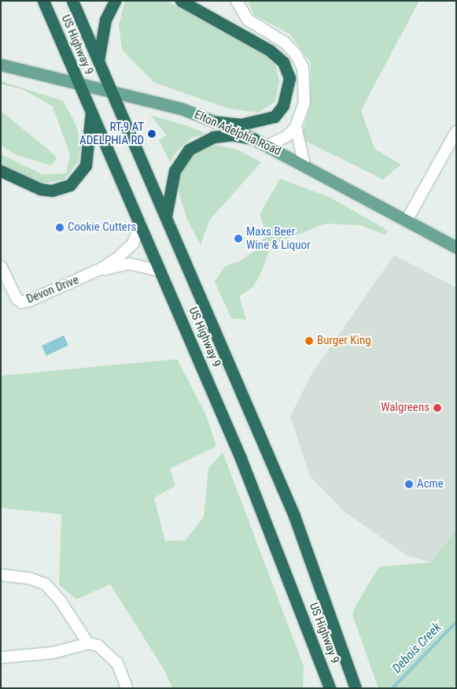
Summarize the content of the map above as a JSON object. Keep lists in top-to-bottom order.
{
  "streets": {
    "highway": ["US Highway 9"],
    "main road": ["Elton Adelphia Road"],
    "street": ["Devon Drive"]
  },
  "crossings": [
    ["US Highway 9", "Elton Adelphia Road"]
  ],
  "water": ["Debois Creek"],
  "places": [
    "RT-9 AT ADELPHIA RD",
    "Cookie Cutters",
    "Maxs Beer Wine & Liquor",
    "Burger King",
    "Walgreens",
    "Acme"
  ]
}
